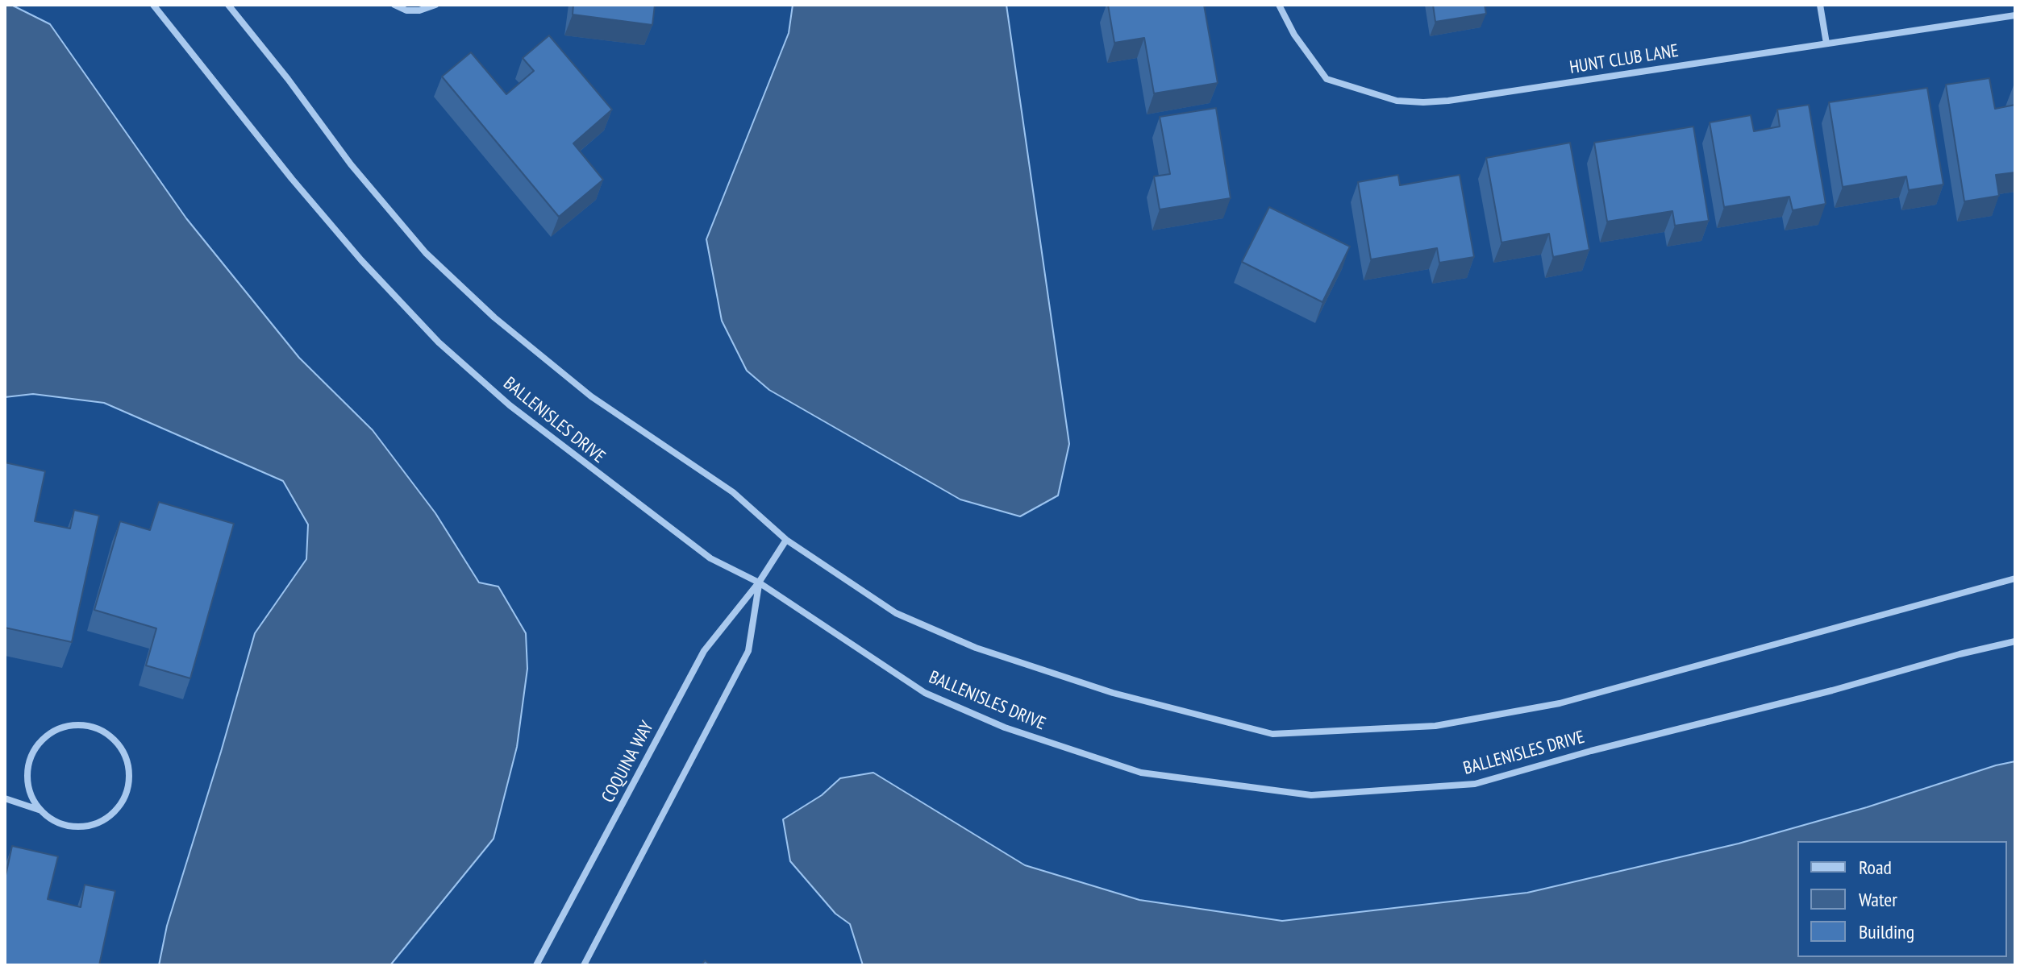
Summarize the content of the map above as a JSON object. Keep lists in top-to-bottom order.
{
  "streets": {
    "street": ["HUNT CLUB LANE", "BALLENISLES DRIVE", "COQUINA WAY"]
  },
  "crossings": [
    ["BALLENISLES DRIVE", "COQUINA WAY"]
  ],
  "legend": ["Road", "Water", "Building"]
}
